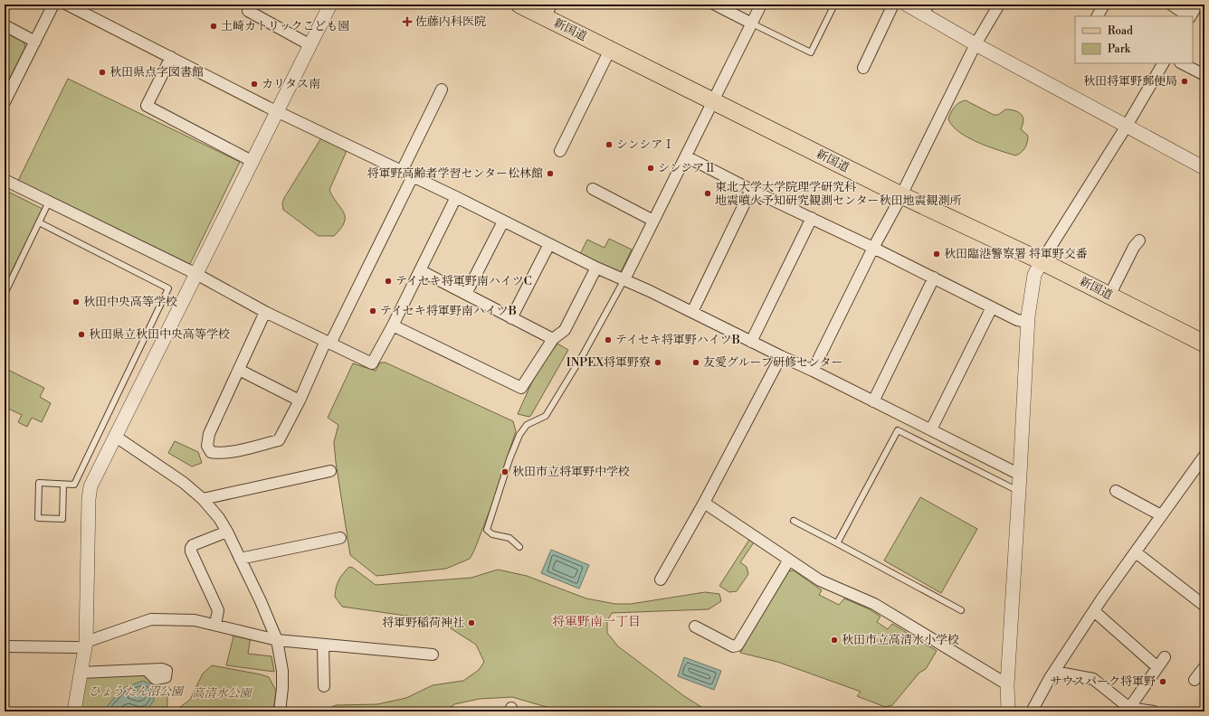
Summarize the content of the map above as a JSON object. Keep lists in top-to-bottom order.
{
  "streets": {
    "main road": ["新国道"]
  },
  "districts": ["将軍野南一丁目"],
  "parks": ["ひょうたん沼公園", "高清水公園"],
  "places": {
    "health": ["佐藤内科医院"],
    "other": [
      "土崎カトリックこども園",
      "秋田県点字図書館",
      "秋田将軍野郵便局",
      "カリタス南",
      "シンシアⅠ",
      "シンシアⅡ",
      "将軍野高齢者学習センター松林館",
      "東北大学大学院理学研究科 地震噴火予知研究観測センター秋田地震観測所",
      "秋田臨港警察署 将軍野交番",
      "テイセキ将軍野南ハイツC",
      "秋田中央高等学校",
      "テイセキ将軍野南ハイツB",
      "秋田県立秋田中央高等学校",
      "テイセキ将軍野ハイツB",
      "INPEX将軍野寮",
      "友愛グループ研修センター",
      "秋田市立将軍野中学校",
      "将軍野稲荷神社",
      "秋田市立高清水小学校",
      "サウスパーク将軍野"
    ]
  },
  "legend": ["Road", "Park"]
}
